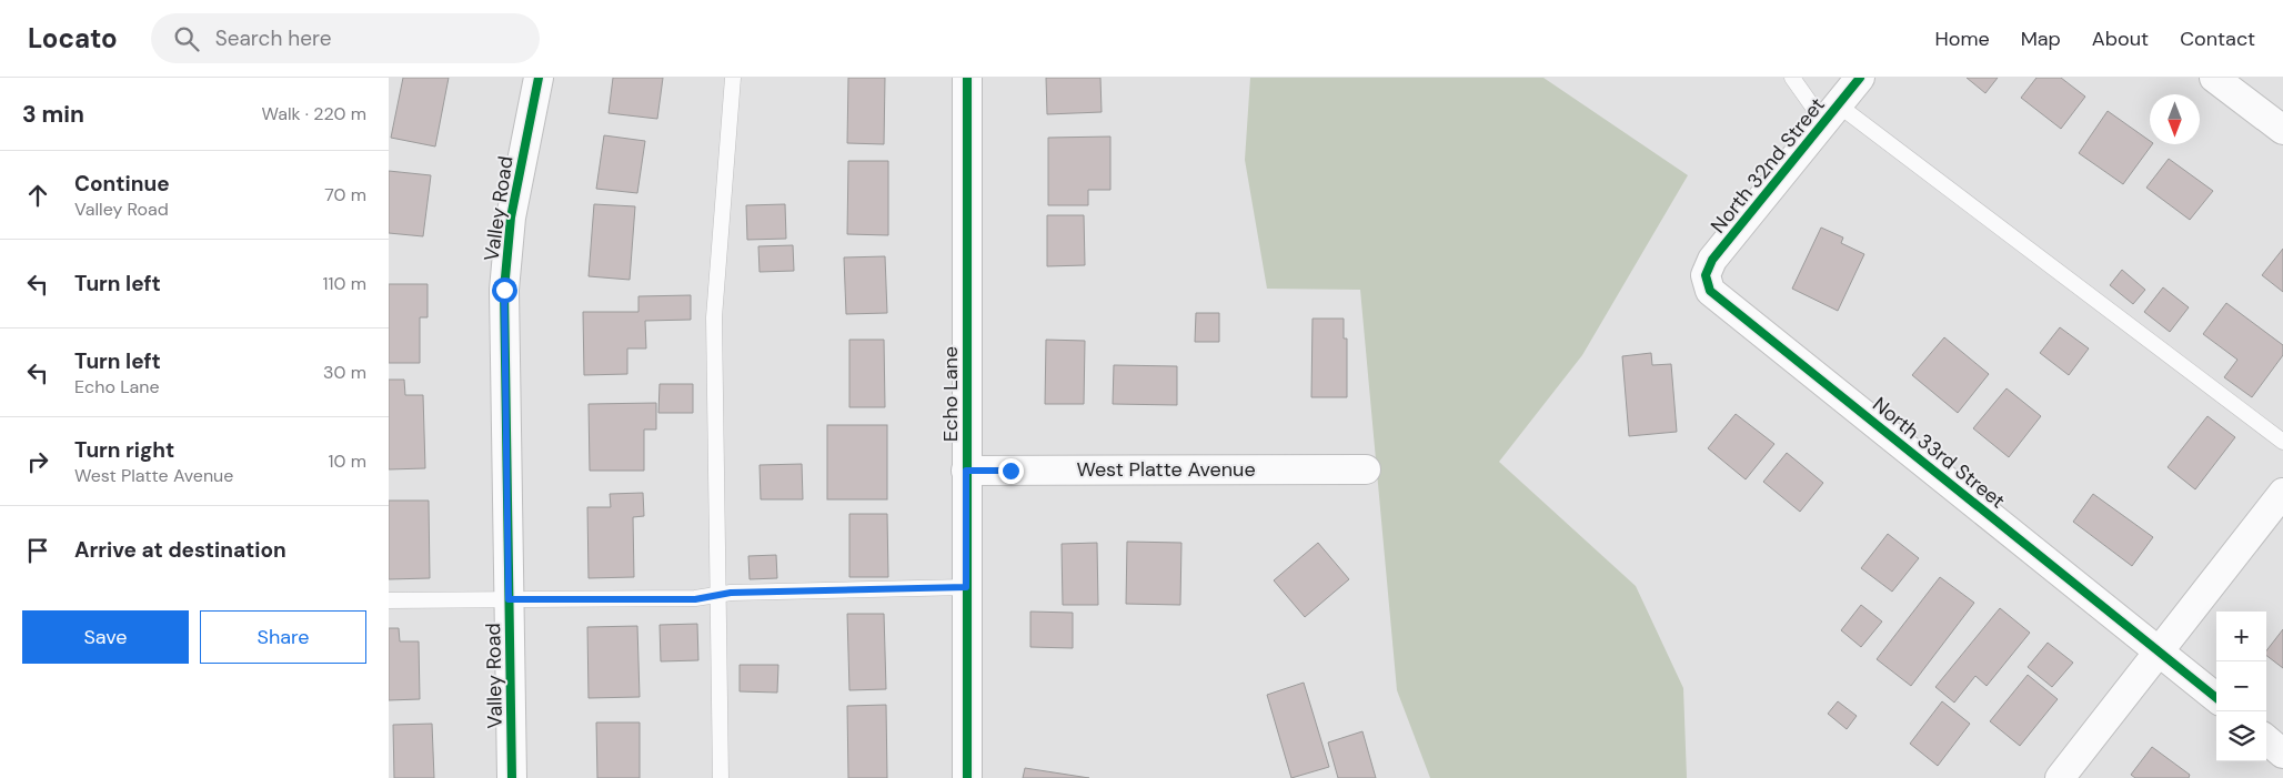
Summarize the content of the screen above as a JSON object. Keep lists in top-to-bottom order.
{
  "streets": {
    "street": [
      "North 32nd Street",
      "Valley Road",
      "Echo Lane",
      "North 33rd Street",
      "West Platte Avenue"
    ]
  },
  "crossings": [
    ["North 32nd Street", "North 33rd Street"],
    ["Echo Lane", "West Platte Avenue"]
  ],
  "north": "bottom",
  "page": {
    "header": "Locato",
    "search": "Search here",
    "nav": [
      "Home",
      "Map",
      "About",
      "Contact"
    ],
    "heading": ["3 min", "Walk · 220 m"],
    "list": [
      ["Continue", "Valley Road", "70 m"],
      ["Turn left", "110 m"],
      ["Turn left", "Echo Lane", "30 m"],
      ["Turn right", "West Platte Avenue", "10 m"],
      "Arrive at destination"
    ],
    "buttons": ["Save", "Share"],
    "map_buttons": ["+", "−"]
  }
}
